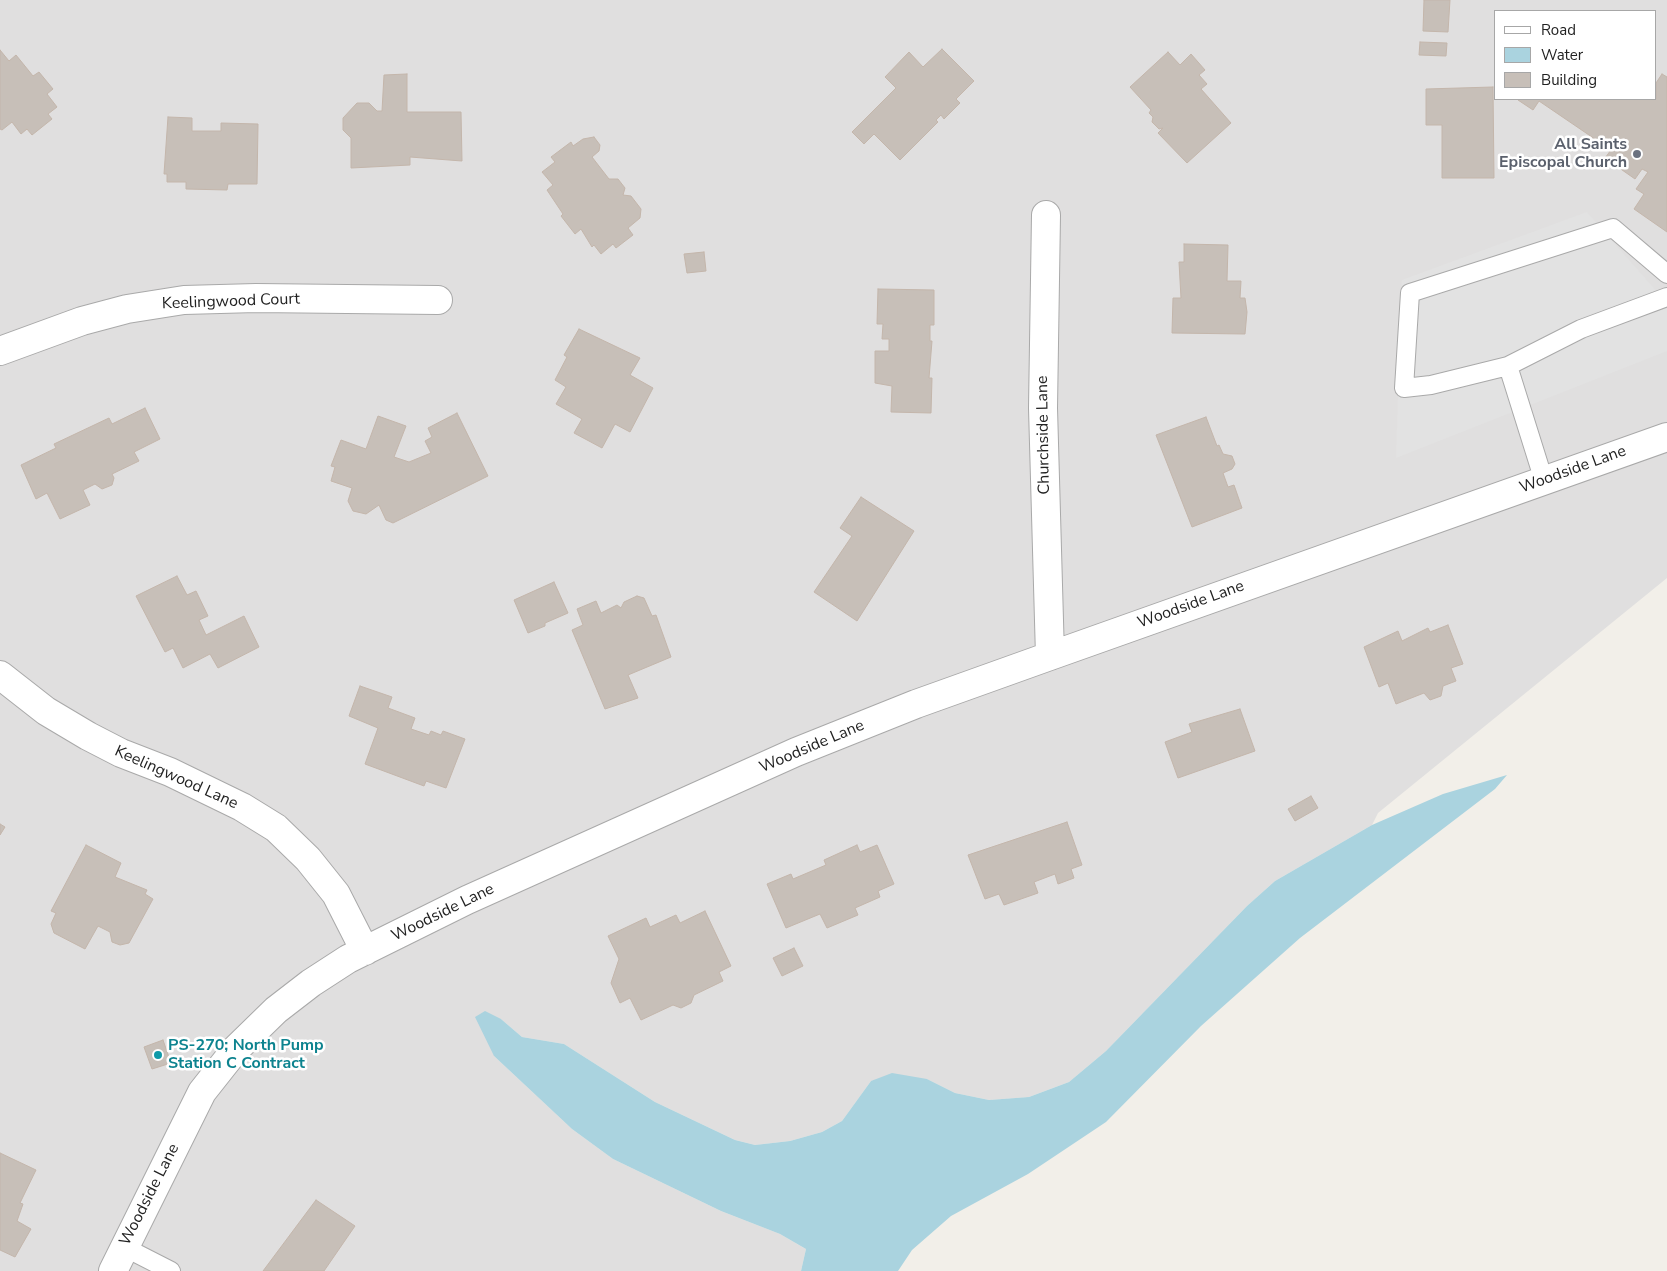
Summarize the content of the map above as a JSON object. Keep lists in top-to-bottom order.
{
  "streets": {
    "street": [
      "Keelingwood Court",
      "Churchside Lane",
      "Woodside Lane",
      "Keelingwood Lane"
    ]
  },
  "crossings": [
    ["Churchside Lane", "Woodside Lane"],
    ["Woodside Lane", "Keelingwood Lane"]
  ],
  "places": ["All Saints Episcopal Church", "PS-270; North Pump Station C Contract"],
  "legend": ["Road", "Water", "Building"]
}
